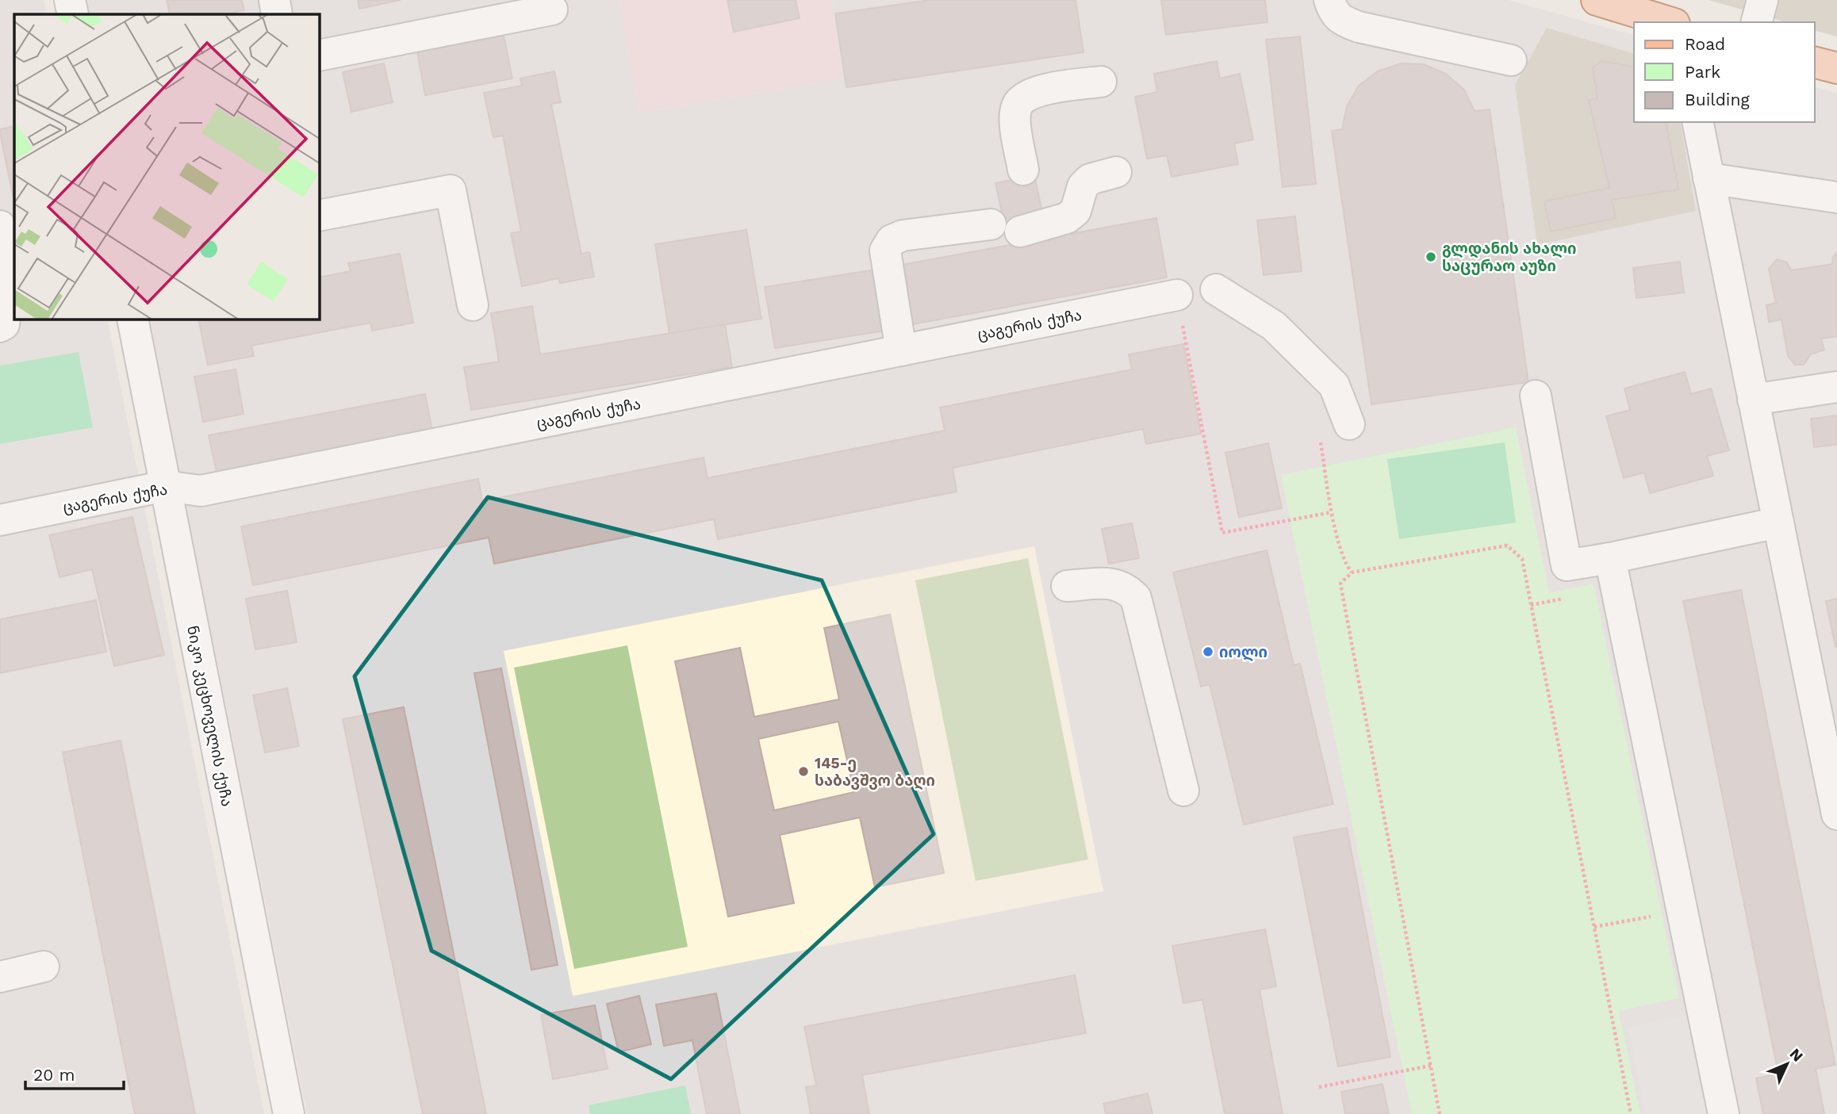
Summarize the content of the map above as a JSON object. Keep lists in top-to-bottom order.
{
  "streets": {
    "street": ["ცაგერის ქუჩა", "ნიკო კეცხოველის ქუჩა"]
  },
  "crossings": [
    ["ცაგერის ქუჩა", "ნიკო კეცხოველის ქუჩა"]
  ],
  "places": ["გლდანის ახალი საცურაო აუზი", "იოლი", "145-ე საბავშვო ბაღი"],
  "legend": ["Road", "Park", "Building"],
  "scale_bar": "20 m",
  "north": "top right"
}
